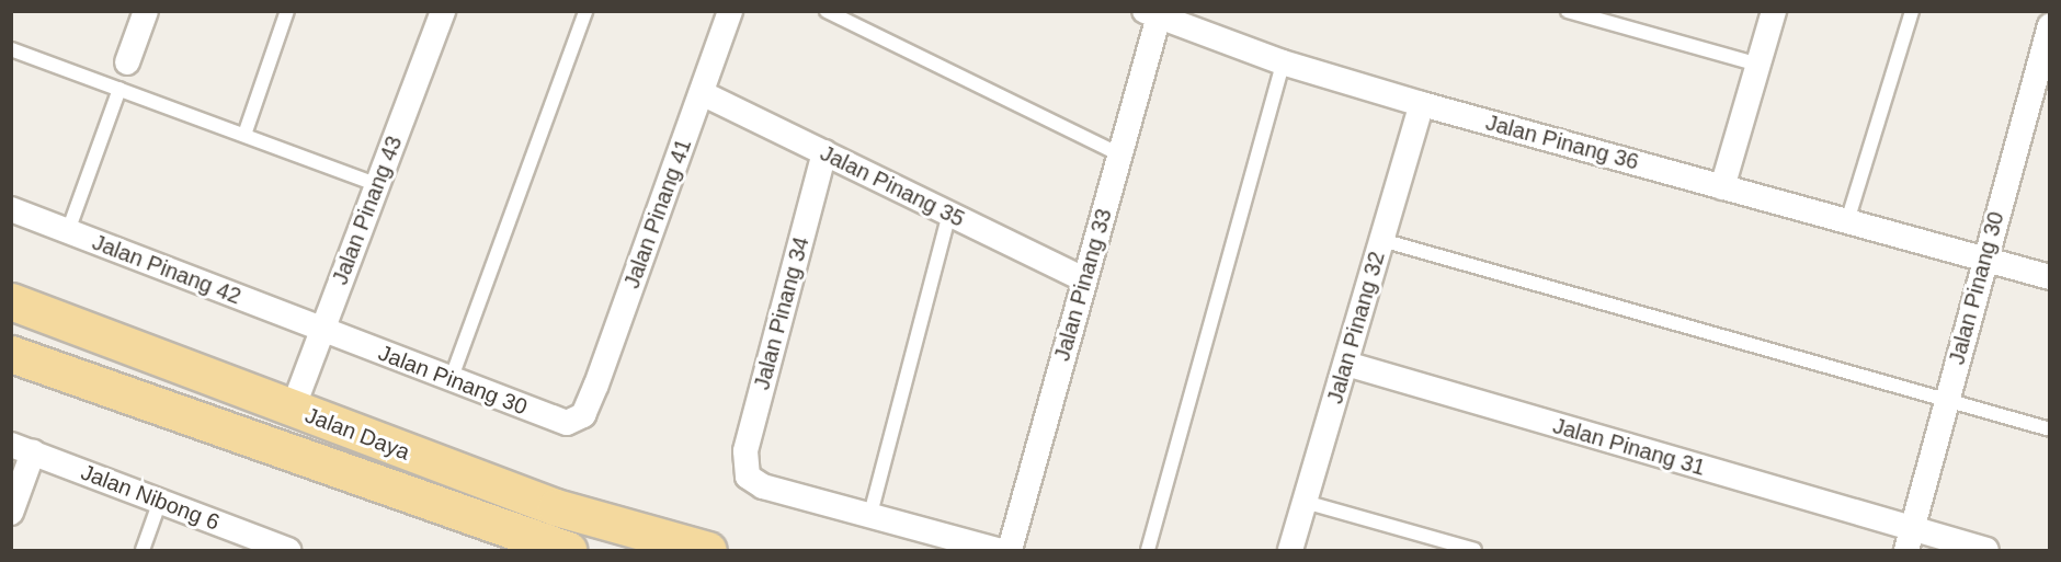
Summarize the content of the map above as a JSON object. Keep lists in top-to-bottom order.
{
  "streets": {
    "main road": ["Jalan Daya"],
    "street": [
      "Jalan Pinang 36",
      "Jalan Pinang 35",
      "Jalan Pinang 43",
      "Jalan Pinang 41",
      "Jalan Pinang 42",
      "Jalan Pinang 33",
      "Jalan Pinang 30",
      "Jalan Pinang 34",
      "Jalan Pinang 32",
      "Jalan Pinang 31",
      "Jalan Nibong 6"
    ]
  },
  "crossings": [
    ["Jalan Pinang 36", "Jalan Pinang 33"],
    ["Jalan Pinang 36", "Jalan Pinang 30"],
    ["Jalan Pinang 36", "Jalan Pinang 32"],
    ["Jalan Pinang 35", "Jalan Pinang 41"],
    ["Jalan Pinang 35", "Jalan Pinang 33"],
    ["Jalan Pinang 35", "Jalan Pinang 34"],
    ["Jalan Pinang 43", "Jalan Pinang 42"],
    ["Jalan Pinang 43", "Jalan Pinang 30"],
    ["Jalan Pinang 43", "Jalan Daya"],
    ["Jalan Pinang 41", "Jalan Pinang 30"],
    ["Jalan Pinang 42", "Jalan Pinang 30"],
    ["Jalan Pinang 30", "Jalan Pinang 31"],
    ["Jalan Pinang 32", "Jalan Pinang 31"]
  ]
}
